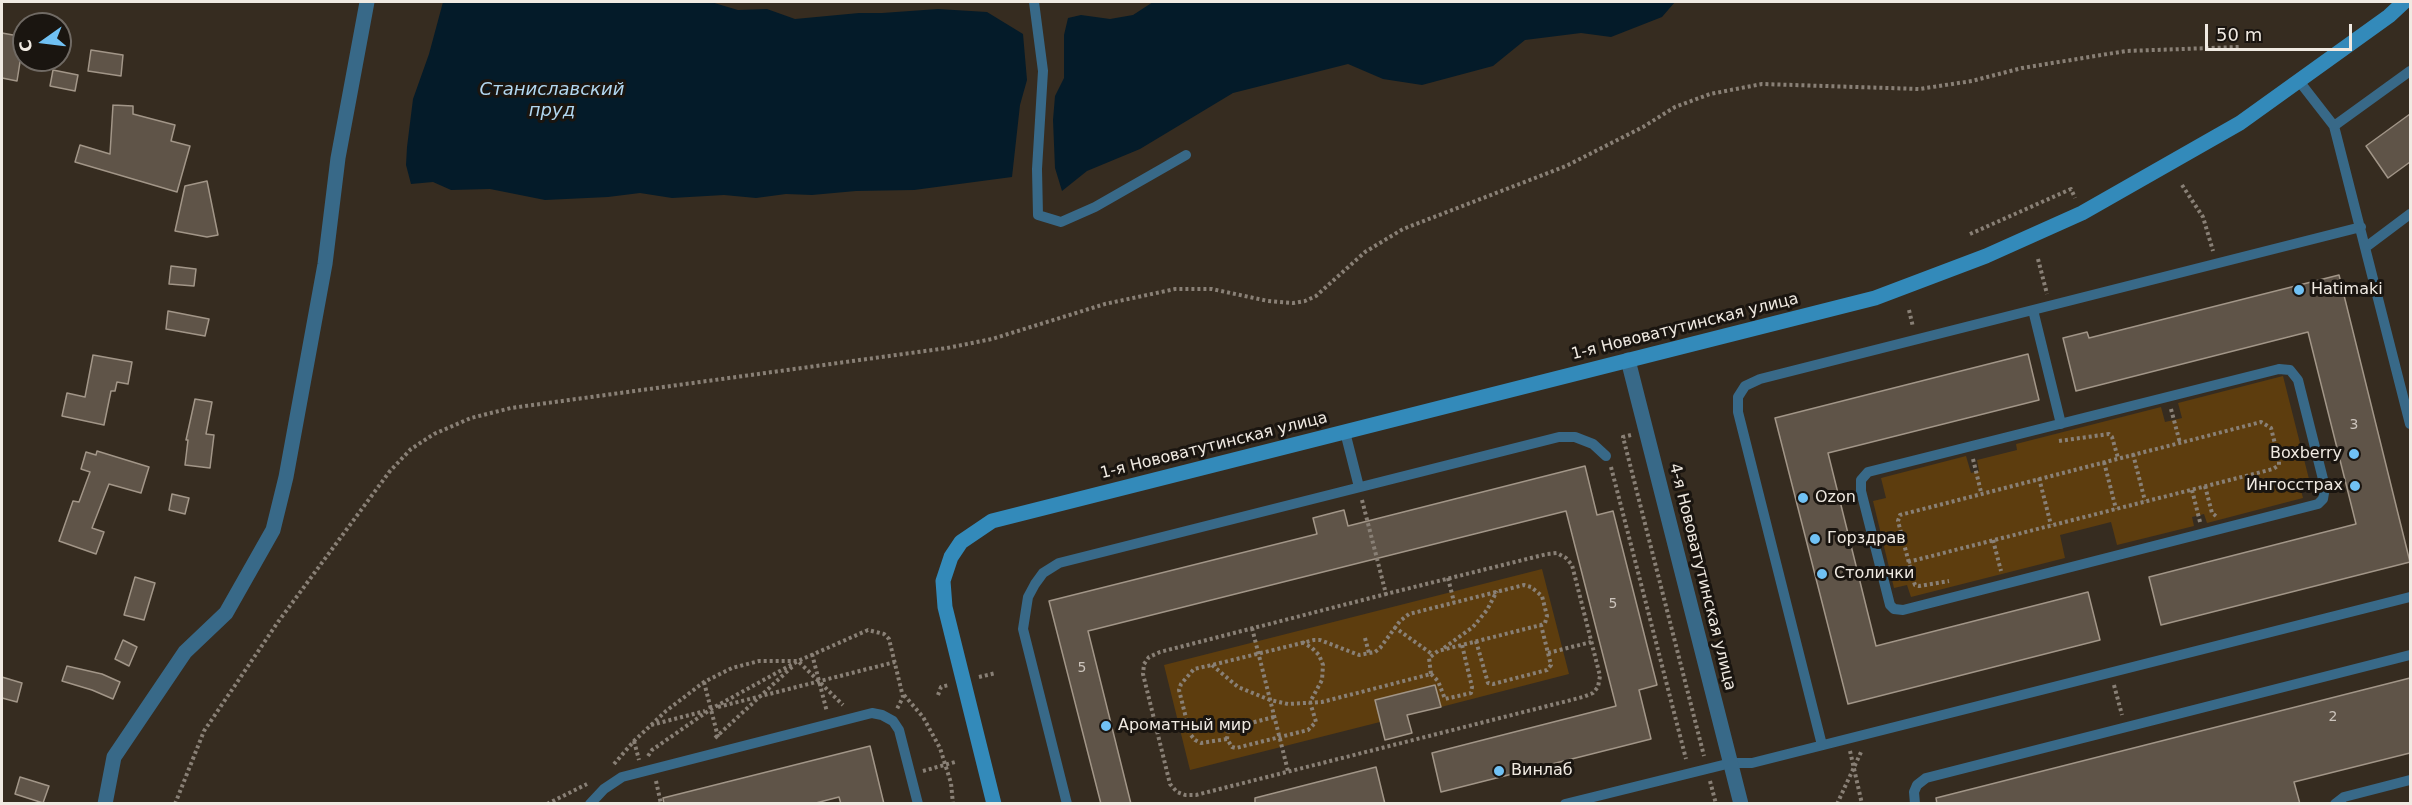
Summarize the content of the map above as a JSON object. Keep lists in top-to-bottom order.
{
  "streets": {
    "street": ["1-я Нововатутинская улица", "4-я Нововатутинская улица"]
  },
  "crossings": [
    ["1-я Нововатутинская улица", "4-я Нововатутинская улица"]
  ],
  "water": ["Станиславский пруд"],
  "places": [
    "Hatimaki",
    "Boxberry",
    "Ингосстрах",
    "Ozon",
    "Горздрав",
    "Столички",
    "Ароматный мир",
    "Винлаб"
  ],
  "house_numbers": [
    "3",
    "5",
    "5",
    "2"
  ],
  "scale_bar": "50 m",
  "north": "left"
}
